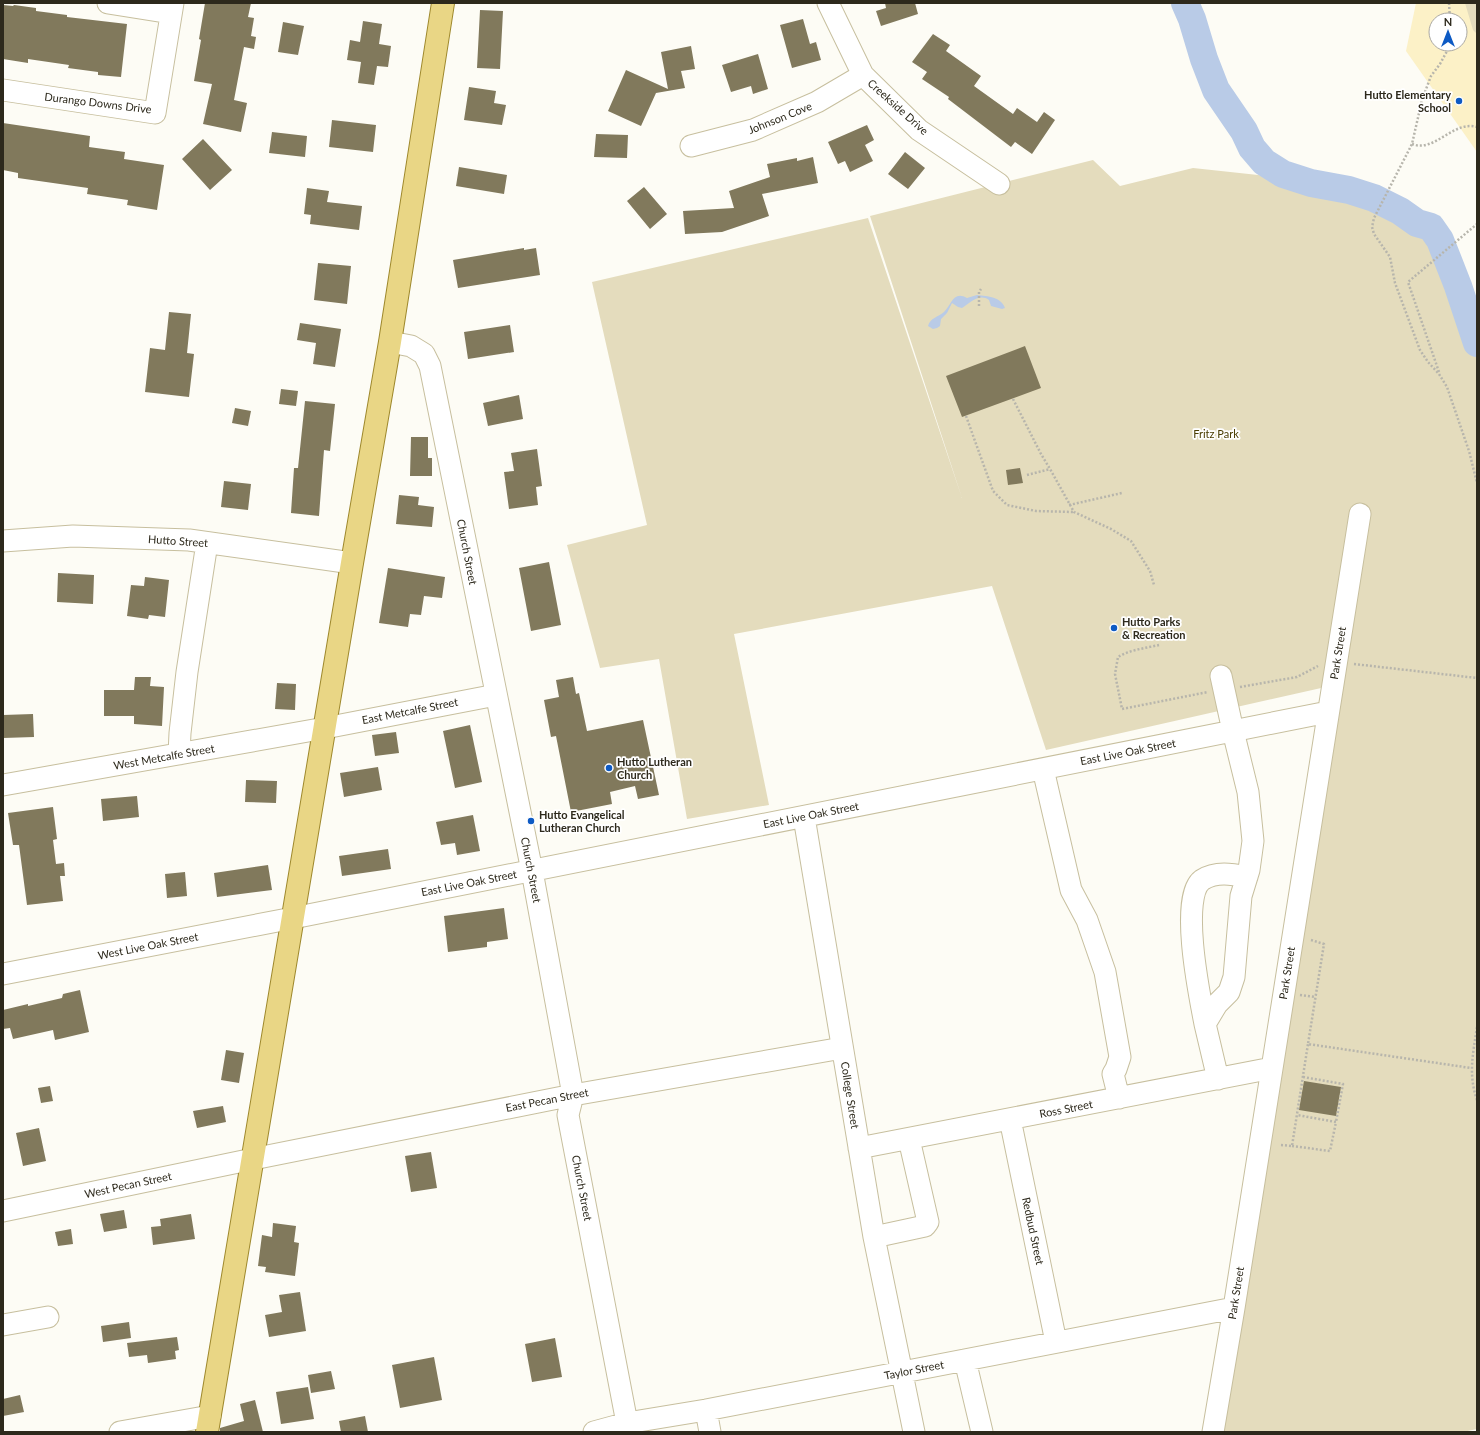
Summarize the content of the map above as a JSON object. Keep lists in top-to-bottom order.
{
  "streets": {
    "street": [
      "Durango Downs Drive",
      "Creekside Drive",
      "Johnson Cove",
      "Hutto Street",
      "Church Street",
      "Park Street",
      "East Metcalfe Street",
      "East Live Oak Street",
      "West Metcalfe Street",
      "West Live Oak Street",
      "College Street",
      "East Pecan Street",
      "Ross Street",
      "West Pecan Street",
      "Redbud Street",
      "Taylor Street"
    ]
  },
  "crossings": [
    ["Creekside Drive", "Johnson Cove"],
    ["Church Street", "East Metcalfe Street"],
    ["Church Street", "East Live Oak Street"],
    ["Church Street", "East Pecan Street"],
    ["Church Street", "Taylor Street"],
    ["Park Street", "East Live Oak Street"],
    ["Park Street", "Ross Street"],
    ["Park Street", "Taylor Street"],
    ["East Metcalfe Street", "West Metcalfe Street"],
    ["East Live Oak Street", "West Live Oak Street"],
    ["East Live Oak Street", "College Street"],
    ["College Street", "East Pecan Street"],
    ["College Street", "Ross Street"],
    ["College Street", "Taylor Street"],
    ["East Pecan Street", "West Pecan Street"],
    ["Ross Street", "Redbud Street"],
    ["Redbud Street", "Taylor Street"]
  ],
  "parks": ["Fritz Park"],
  "places": [
    "Hutto Elementary School",
    "Hutto Parks & Recreation",
    "Hutto Lutheran Church",
    "Hutto Evangelical Lutheran Church"
  ],
  "north": "top"
}
